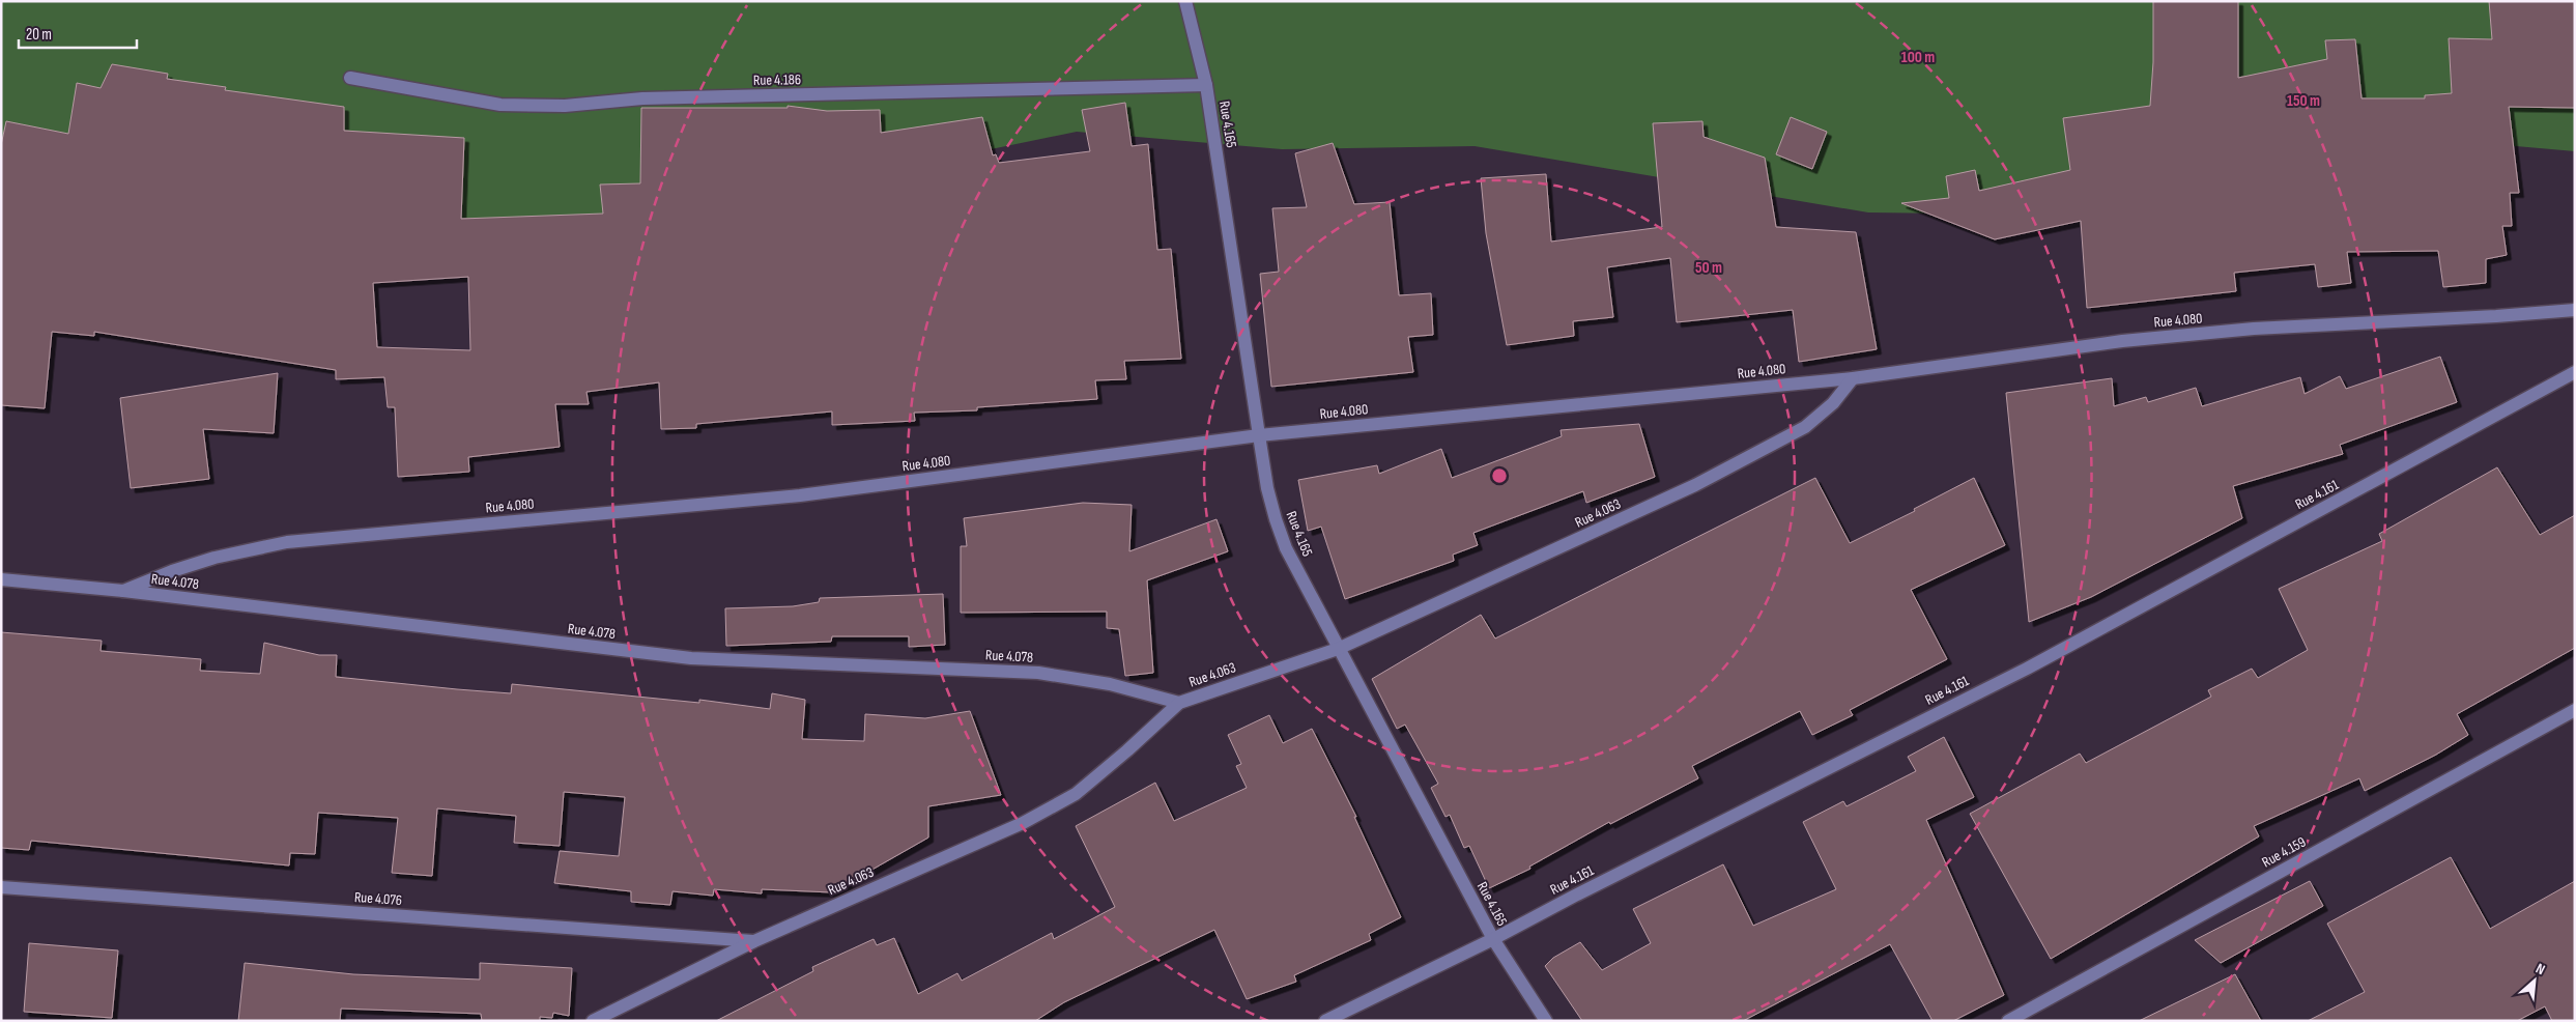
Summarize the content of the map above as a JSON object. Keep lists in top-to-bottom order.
{
  "streets": {
    "street": [
      "Rue 4.186",
      "Rue 4.165",
      "Rue 4.080",
      "Rue 4.161",
      "Rue 4.063",
      "Rue 4.078",
      "Rue 4.159",
      "Rue 4.076"
    ]
  },
  "crossings": [
    ["Rue 4.186", "Rue 4.165"],
    ["Rue 4.165", "Rue 4.080"],
    ["Rue 4.165", "Rue 4.161"],
    ["Rue 4.165", "Rue 4.063"],
    ["Rue 4.080", "Rue 4.063"],
    ["Rue 4.080", "Rue 4.078"],
    ["Rue 4.063", "Rue 4.078"],
    ["Rue 4.063", "Rue 4.076"]
  ],
  "scale_bar": "20 m",
  "north": "top right",
  "rings": ["100 m", "150 m", "50 m"]
}
